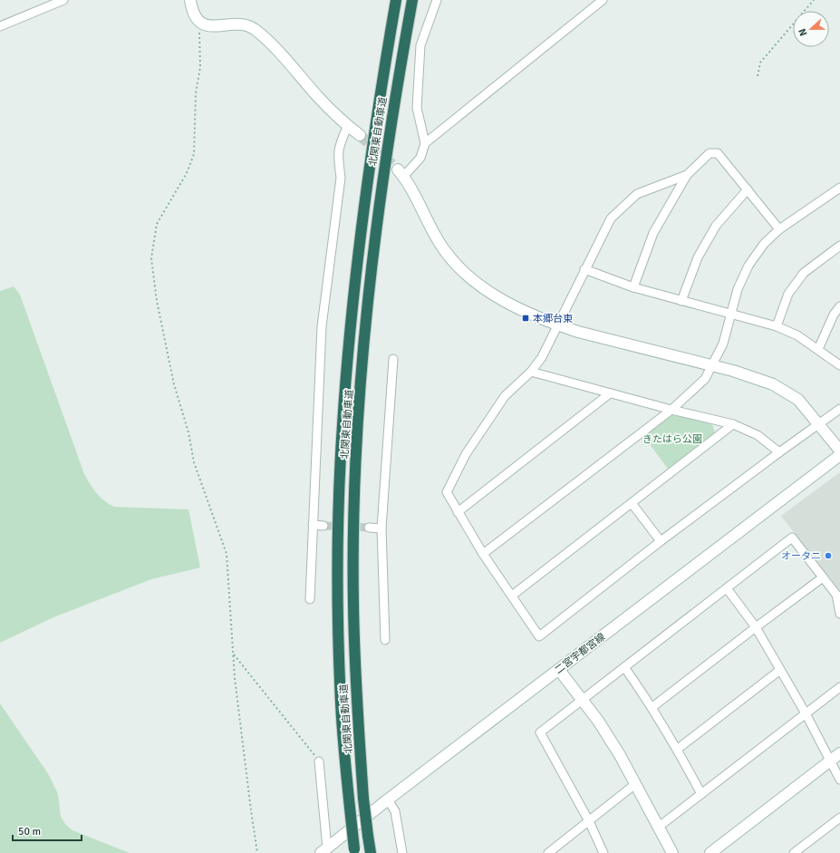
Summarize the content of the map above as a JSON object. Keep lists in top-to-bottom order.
{
  "streets": {
    "highway": ["北関東自動車道"],
    "street": ["二宮宇都宮線"]
  },
  "parks": ["きたはら公園"],
  "places": {
    "transit": ["本郷台東"],
    "other": ["オータニ"]
  },
  "scale_bar": "50 m",
  "north": "left"
}
